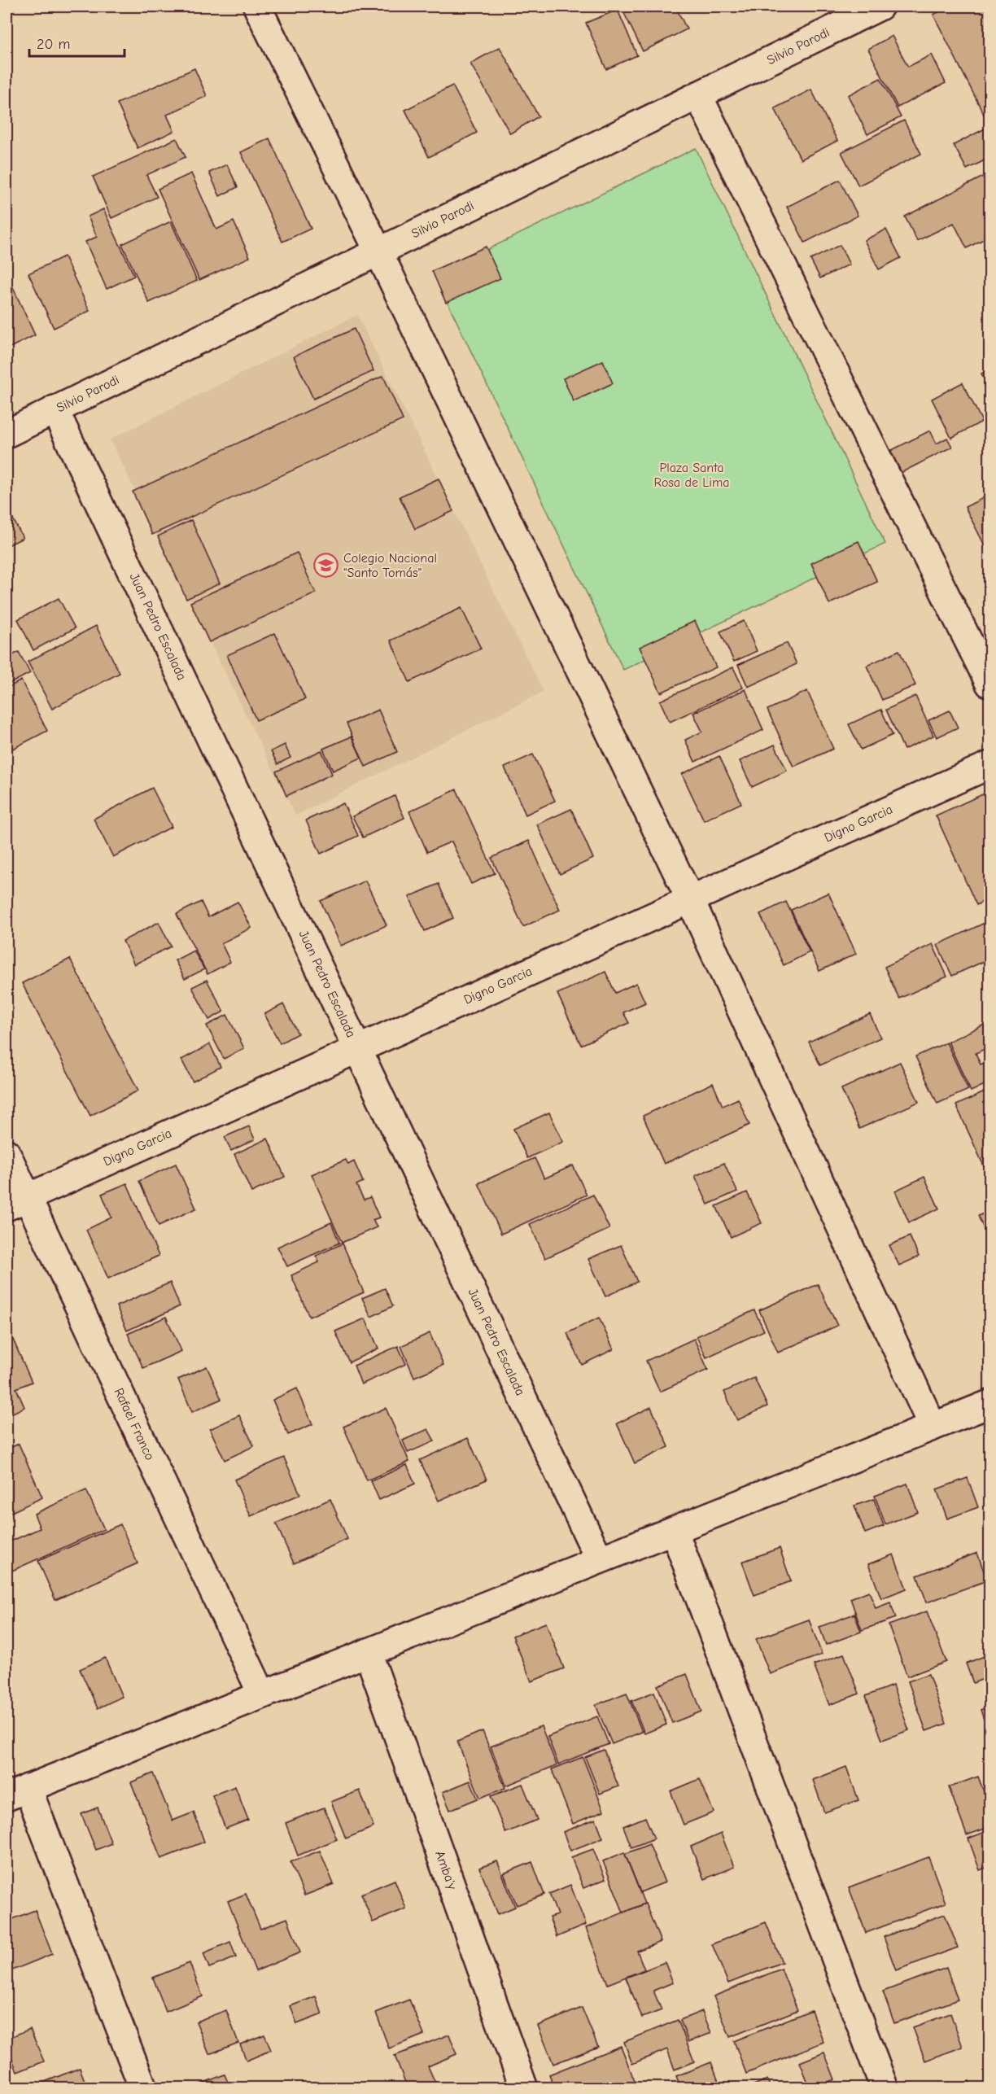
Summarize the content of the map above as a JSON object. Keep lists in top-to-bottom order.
{
  "streets": {
    "street": [
      "Silvio Parodi",
      "Juan Pedro Escalada",
      "Digno Garcia",
      "Rafael Franco",
      "Amba'y"
    ]
  },
  "crossings": [
    ["Silvio Parodi", "Juan Pedro Escalada"],
    ["Juan Pedro Escalada", "Digno Garcia"],
    ["Digno Garcia", "Rafael Franco"]
  ],
  "parks": ["Plaza Santa Rosa de Lima"],
  "places": {
    "school or university": ["Colegio Nacional \"Santo Tomás\""]
  },
  "scale_bar": "20 m"
}
